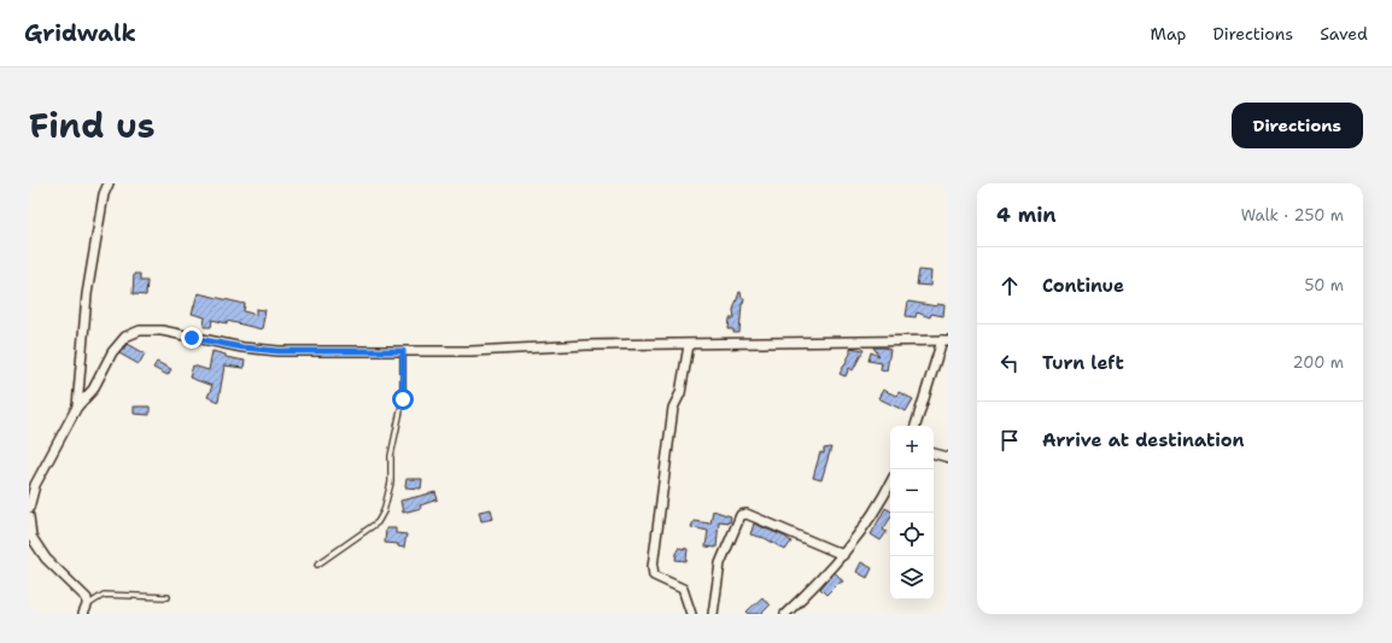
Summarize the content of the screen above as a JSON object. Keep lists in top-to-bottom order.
{
  "page": {
    "header": "Gridwalk",
    "nav": ["Map", "Directions", "Saved"],
    "title": "Find us",
    "buttons": "Directions",
    "heading": ["4 min", "Walk · 250 m"],
    "list": [
      ["Continue", "50 m"],
      ["Turn left", "200 m"],
      "Arrive at destination"
    ],
    "map_buttons": ["+", "−"]
  }
}
